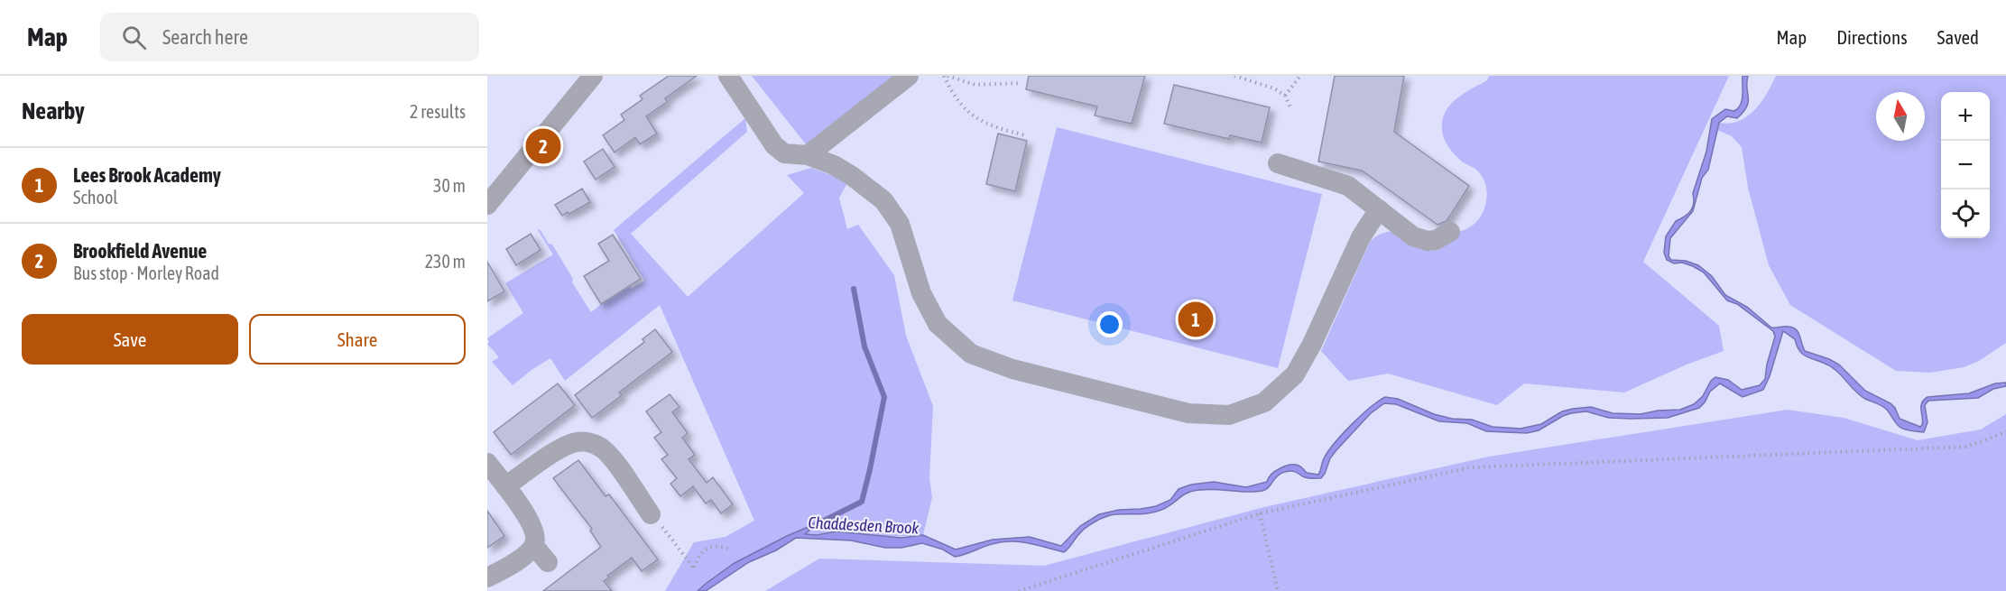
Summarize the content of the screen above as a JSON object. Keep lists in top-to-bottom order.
{
  "water": ["Chaddesden Brook"],
  "north": "top",
  "page": {
    "header": "Map",
    "search": "Search here",
    "nav": ["Map", "Directions", "Saved"],
    "heading": ["Nearby", "2 results"],
    "map_buttons": ["+", "−"],
    "pins": ["2", "1"],
    "list": [
      {
        "mark": "1",
        "name": "Lees Brook Academy",
        "note": "School",
        "value": "30 m"
      },
      {
        "mark": "2",
        "name": "Brookfield Avenue",
        "note": "Bus stop · Morley Road",
        "value": "230 m"
      }
    ],
    "buttons": ["Save", "Share"]
  }
}
